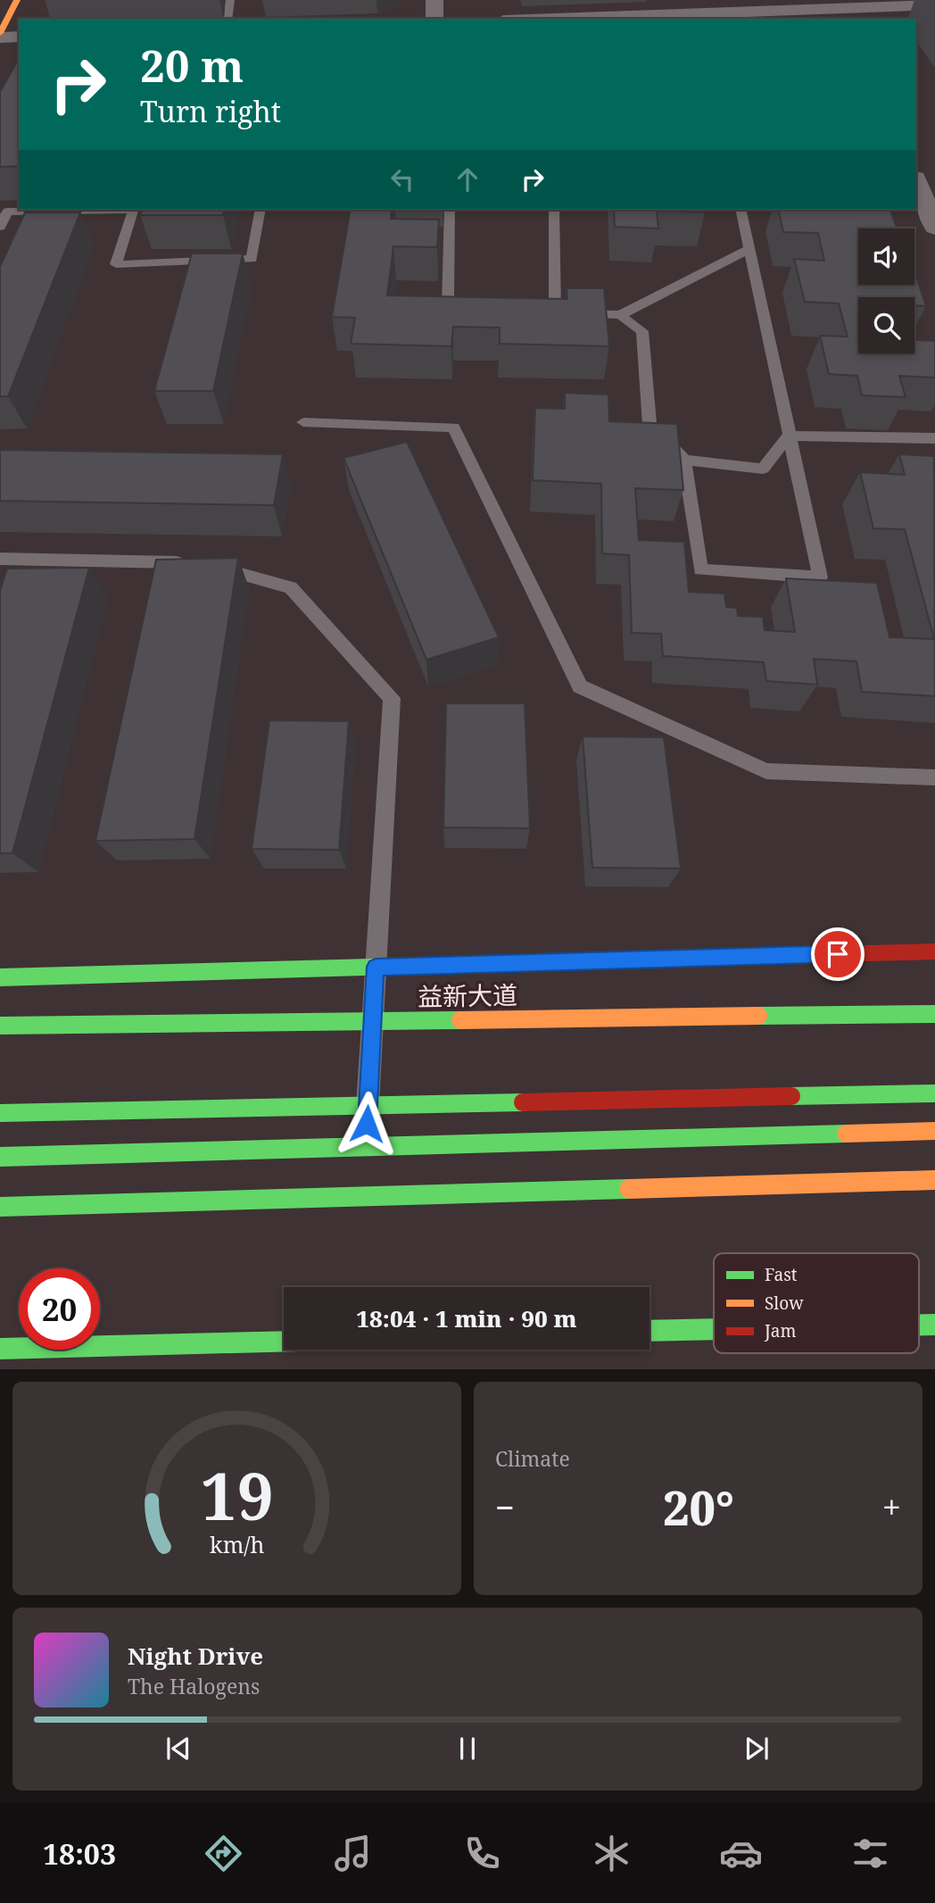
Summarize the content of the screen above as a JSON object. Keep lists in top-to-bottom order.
{
  "streets": {
    "main road": ["益新大道"]
  },
  "legend": ["Fast", "Slow", "Jam"],
  "page": {
    "turn": ["20 m", "Turn right"],
    "limit": "20",
    "trip": "18:04 · 1 min · 90 m",
    "tile": "Climate",
    "heat": ["−", "20°", "+"],
    "song": ["Night Drive", "The Halogens"],
    "tabs": "18:03",
    "gauge": ["19", "km/h"]
  }
}
